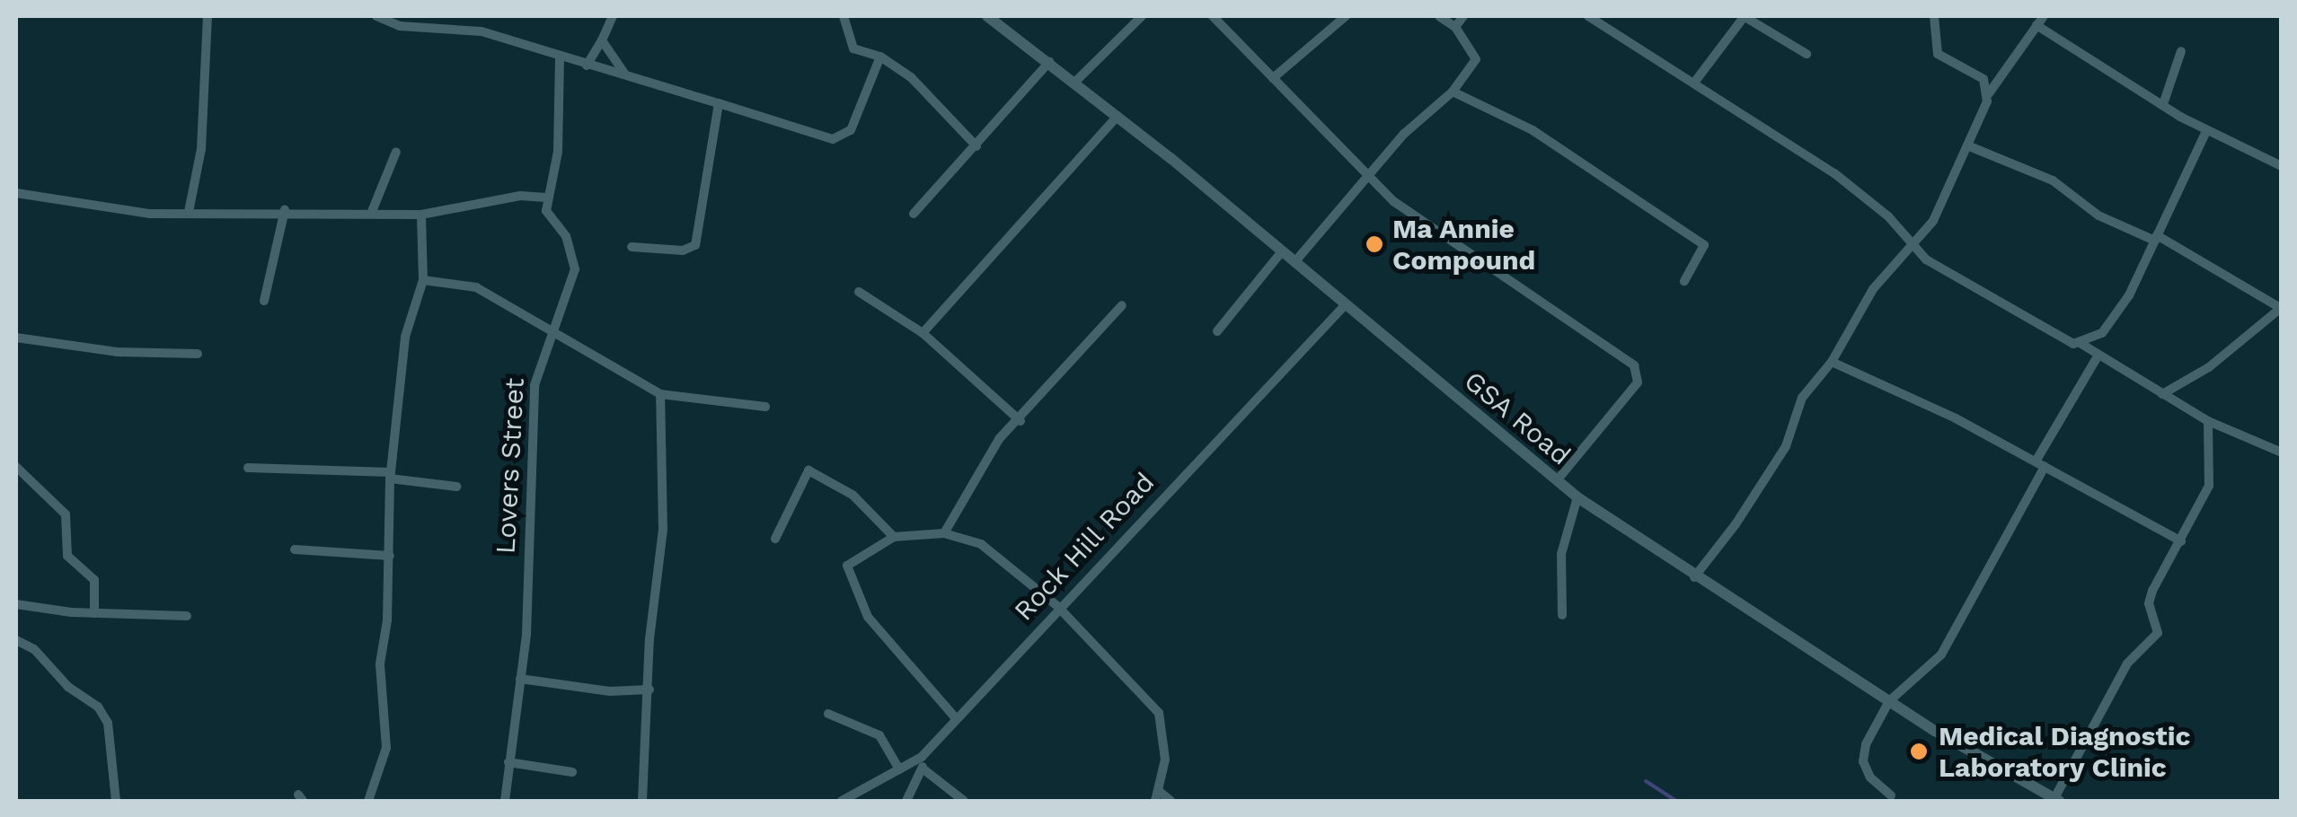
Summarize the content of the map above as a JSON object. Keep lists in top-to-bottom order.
{
  "streets": {
    "street": ["GSA Road", "Lovers Street", "Rock Hill Road"]
  },
  "crossings": [
    ["GSA Road", "Rock Hill Road"]
  ],
  "places": ["Ma Annie Compound", "Medical Diagnostic Laboratory Clinic"]
}
